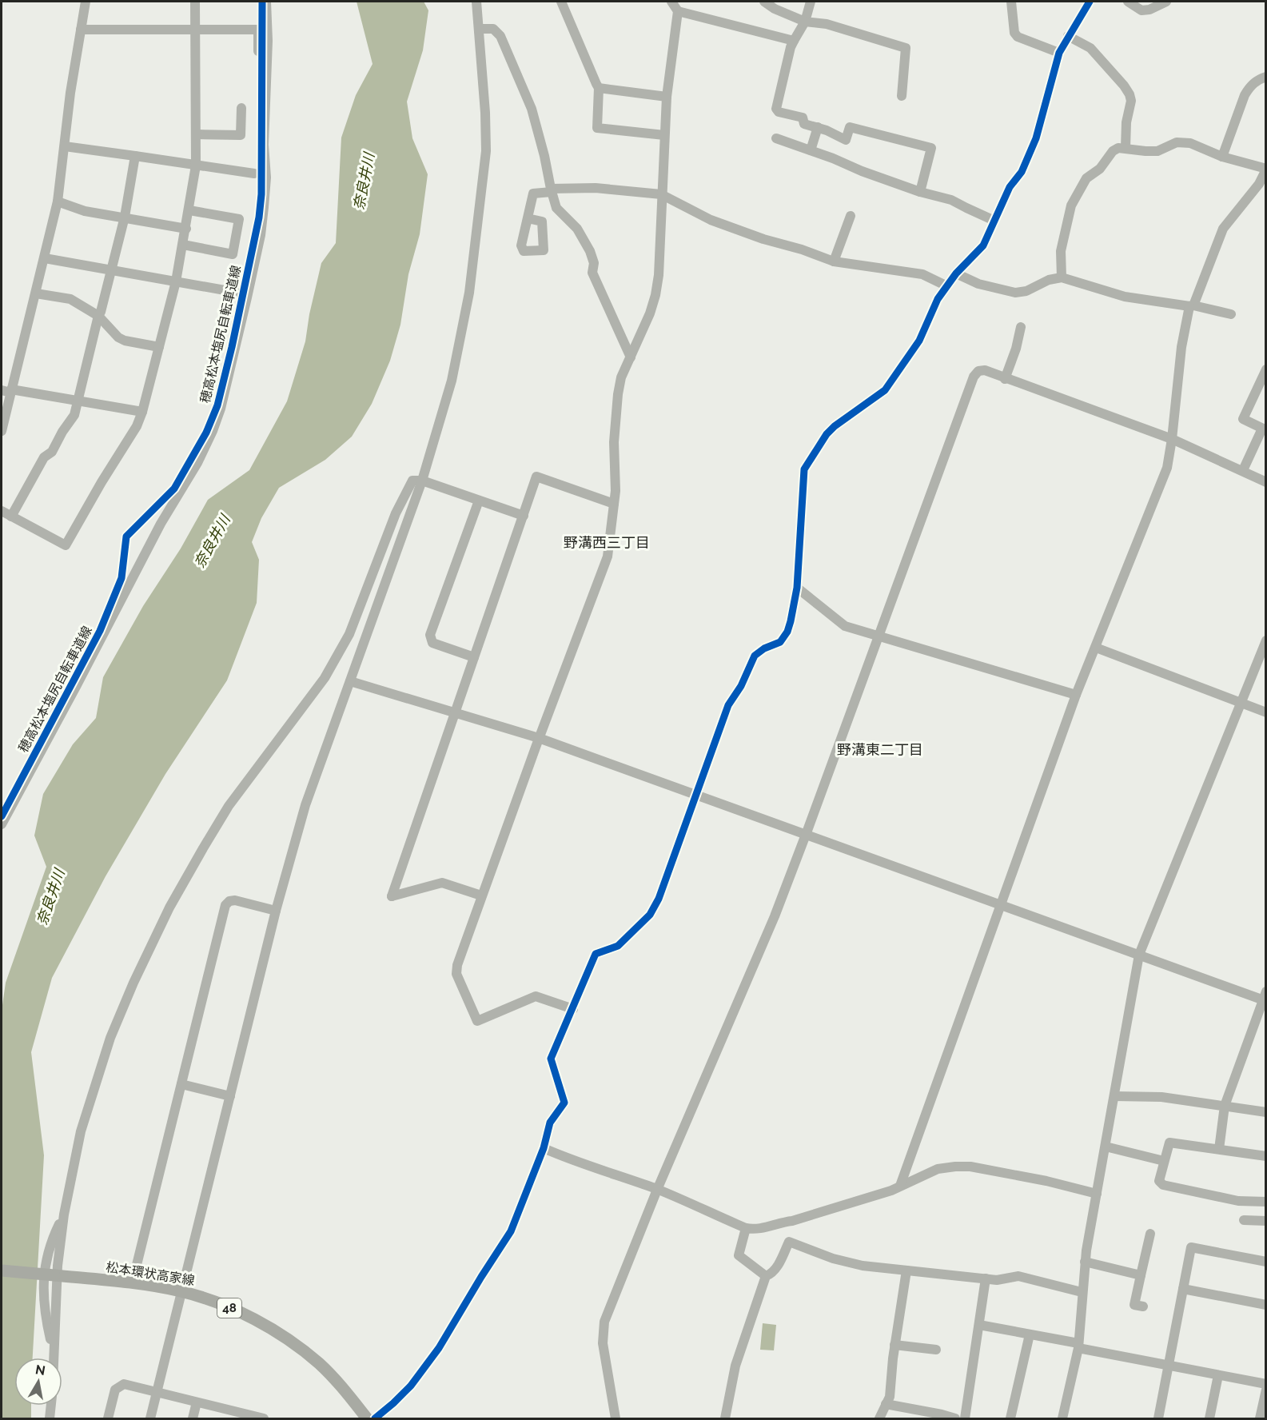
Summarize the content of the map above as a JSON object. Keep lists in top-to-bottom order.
{
  "streets": {
    "main road": ["松本環状高家線", "48"],
    "cycle path": ["穂高松本塩尻自転車道線"]
  },
  "districts": ["野溝西三丁目", "野溝東二丁目"],
  "water": ["奈良井川"],
  "north": "top"
}
